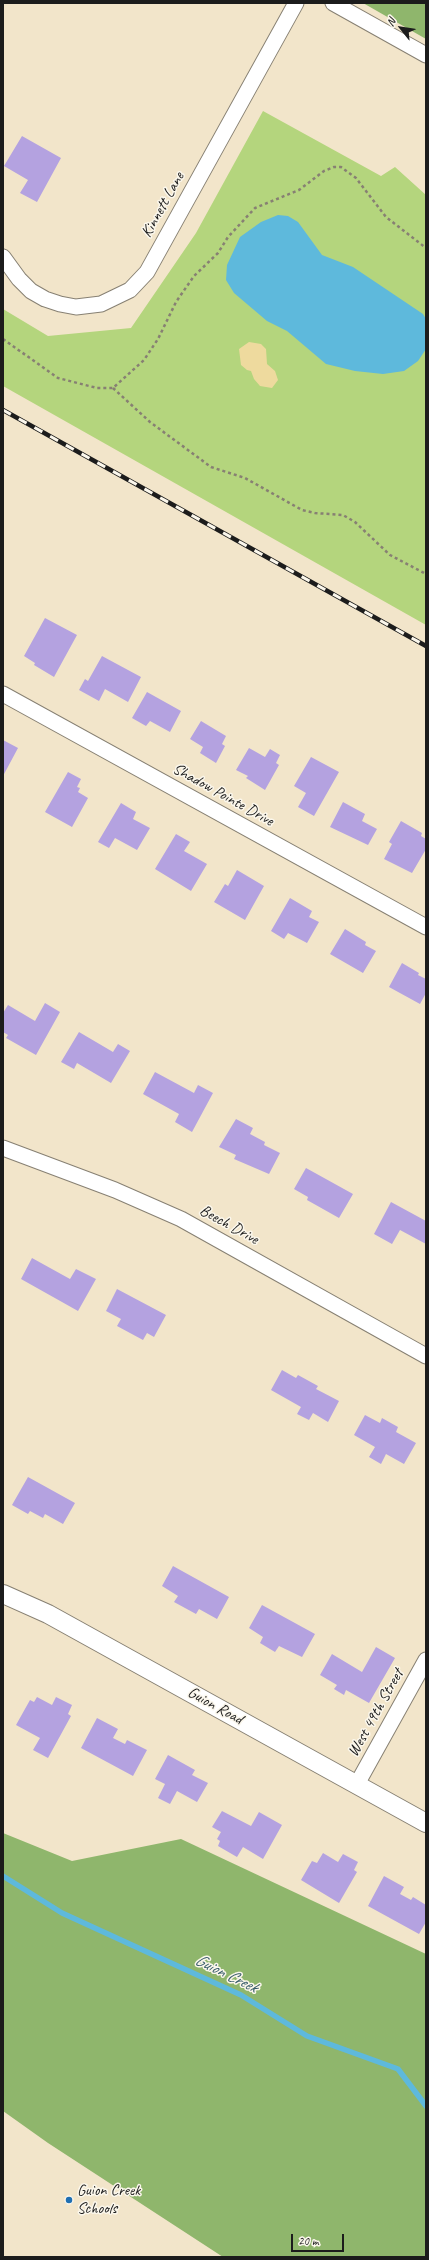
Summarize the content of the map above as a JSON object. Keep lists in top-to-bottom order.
{
  "streets": {
    "street": [
      "Kinnett Lane",
      "Shadow Pointe Drive",
      "Beech Drive",
      "Guion Road",
      "West 49th Street"
    ]
  },
  "crossings": [
    ["Guion Road", "West 49th Street"]
  ],
  "water": ["Guion Creek"],
  "places": ["Guion Creek Schools"],
  "scale_bar": "20 m",
  "north": "top left"
}
